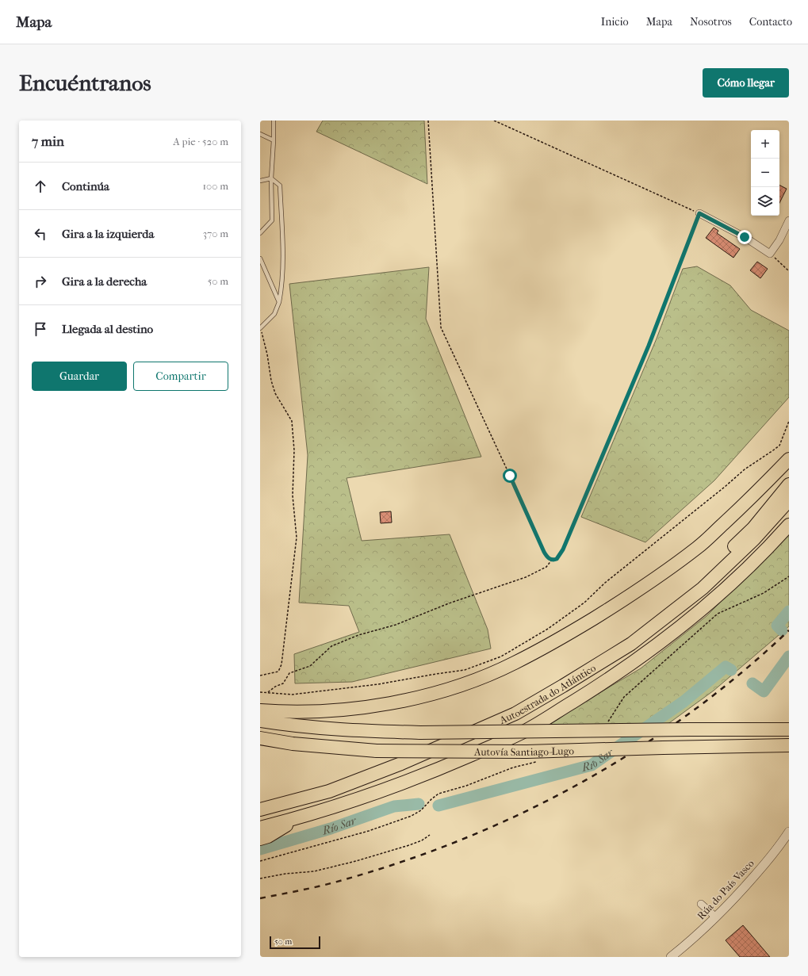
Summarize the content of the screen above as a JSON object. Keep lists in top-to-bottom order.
{
  "streets": {
    "highway": ["Autoestrada do Atlántico", "Autovía Santiago-Lugo"],
    "street": ["Rúa do País Vasco"]
  },
  "water": ["Río Sar"],
  "scale_bar": "50 m",
  "page": {
    "header": "Mapa",
    "nav": [
      "Inicio",
      "Mapa",
      "Nosotros",
      "Contacto"
    ],
    "buttons": [
      "Cómo llegar",
      ["Guardar", "Compartir"]
    ],
    "title": "Encuéntranos",
    "heading": ["7 min", "A pie · 520 m"],
    "map_buttons": ["+", "−"],
    "list": [
      ["Continúa", "100 m"],
      ["Gira a la izquierda", "370 m"],
      ["Gira a la derecha", "50 m"],
      "Llegada al destino"
    ],
    "scale": "50 m"
  }
}
